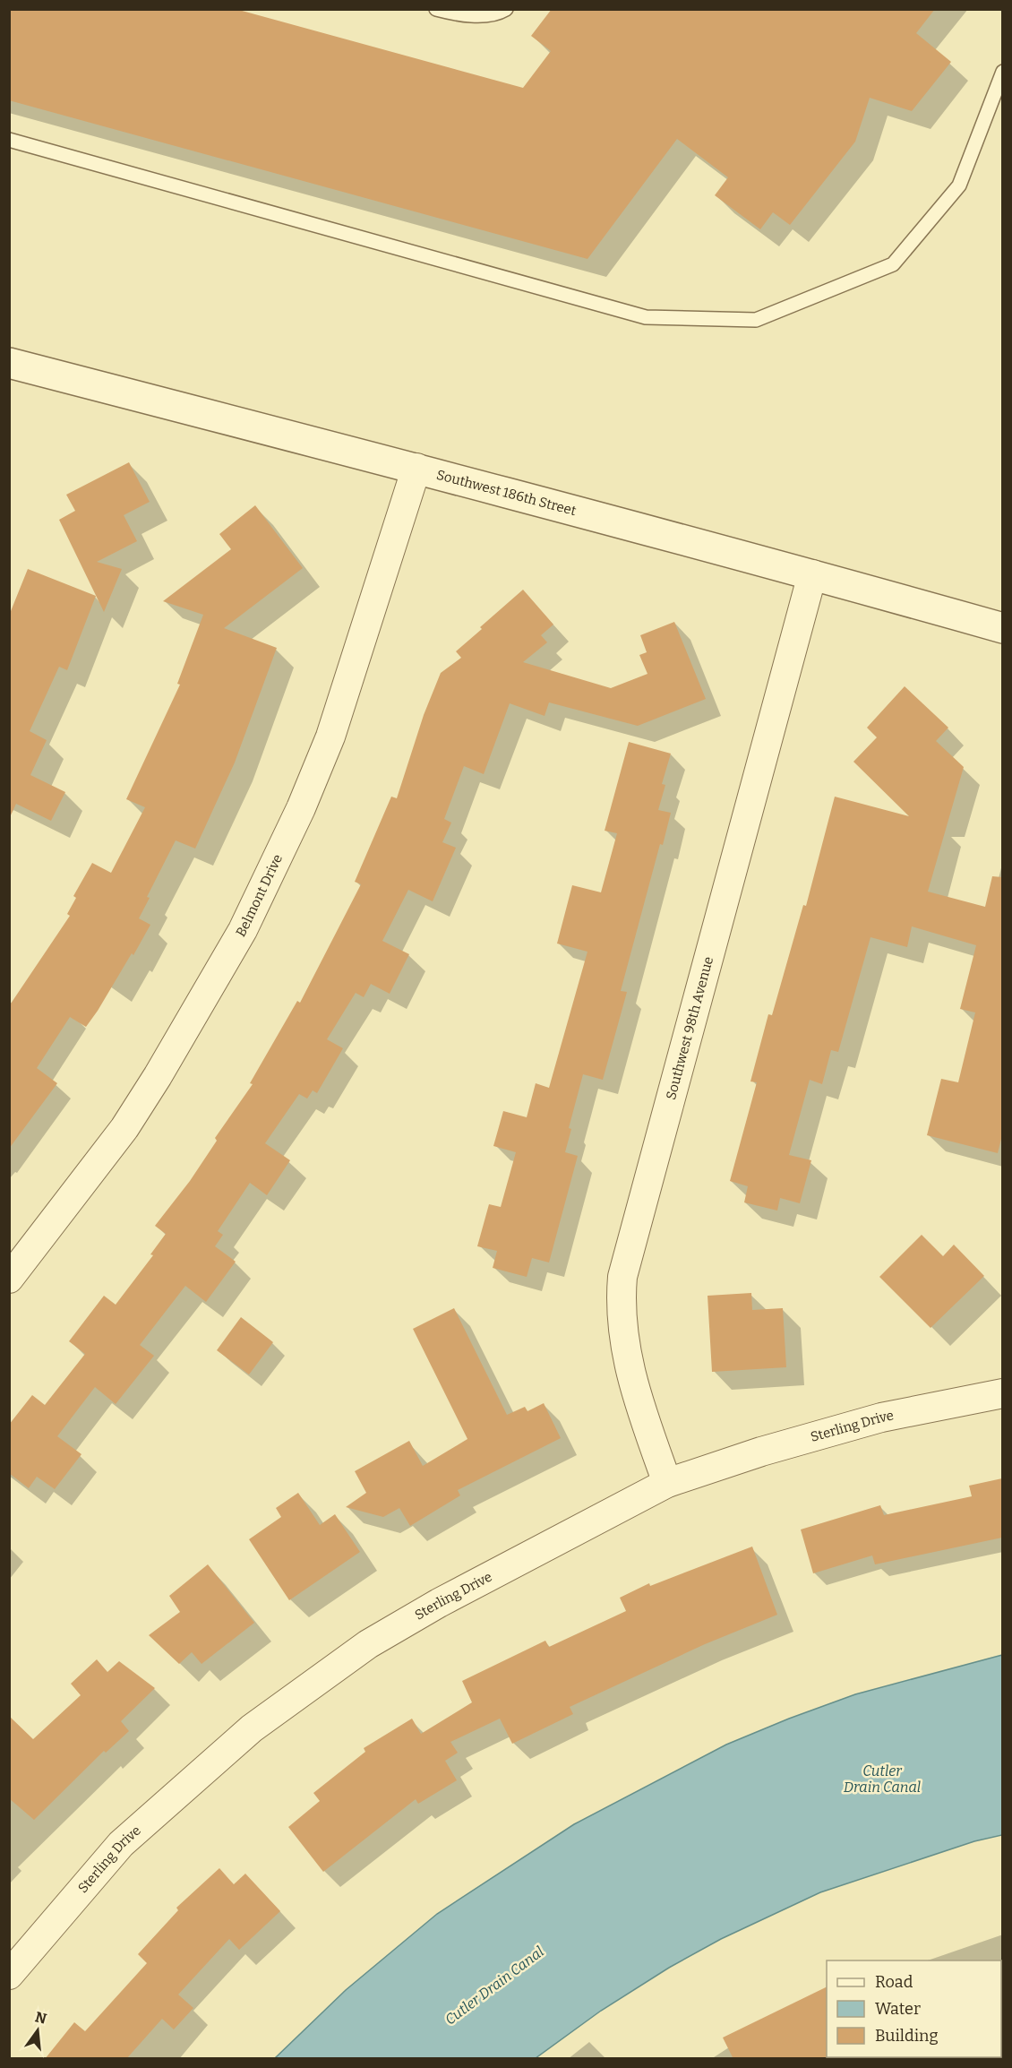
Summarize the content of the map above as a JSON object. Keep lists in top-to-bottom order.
{
  "streets": {
    "street": [
      "Southwest 186th Street",
      "Belmont Drive",
      "Southwest 98th Avenue",
      "Sterling Drive"
    ]
  },
  "crossings": [
    ["Southwest 186th Street", "Belmont Drive"],
    ["Southwest 186th Street", "Southwest 98th Avenue"],
    ["Southwest 98th Avenue", "Sterling Drive"]
  ],
  "water": ["Cutler Drain Canal"],
  "legend": ["Road", "Water", "Building"],
  "north": "top"
}
